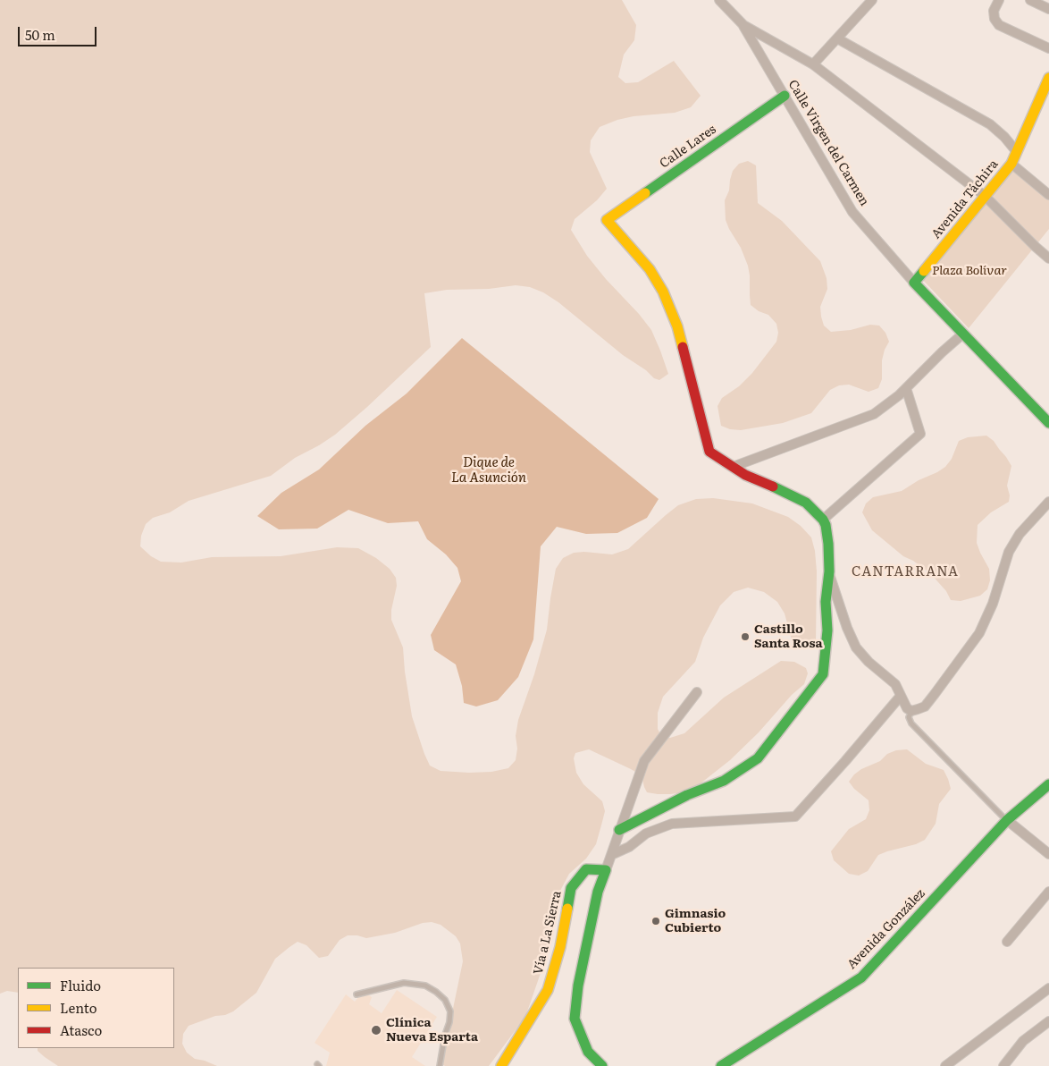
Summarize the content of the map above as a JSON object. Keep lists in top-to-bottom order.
{
  "streets": {
    "street": [
      "Calle Virgen del Carmen",
      "Calle Lares",
      "Avenida Táchira",
      "Avenida González",
      "Vía a La Sierra"
    ]
  },
  "crossings": [
    ["Calle Virgen del Carmen", "Calle Lares"],
    ["Calle Virgen del Carmen", "Avenida Táchira"]
  ],
  "districts": ["CANTARRANA"],
  "water": ["Dique de La Asunción"],
  "parks": ["Plaza Bolívar"],
  "places": ["Castillo Santa Rosa", "Gimnasio Cubierto", "Clínica Nueva Esparta"],
  "legend": ["Fluido", "Lento", "Atasco"],
  "scale_bar": "50 m"
}
